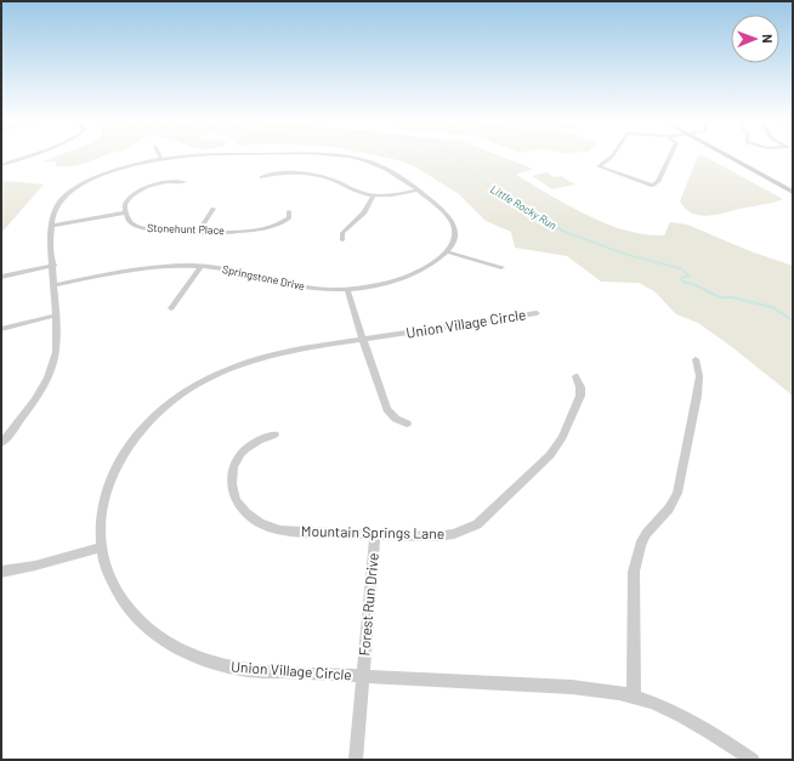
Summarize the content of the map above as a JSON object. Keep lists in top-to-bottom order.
{
  "streets": {
    "street": [
      "Stonehunt Place",
      "Springstone Drive",
      "Union Village Circle",
      "Mountain Springs Lane",
      "Forest Run Drive"
    ]
  },
  "crossings": [
    ["Union Village Circle", "Forest Run Drive"],
    ["Mountain Springs Lane", "Forest Run Drive"]
  ],
  "water": ["Little Rocky Run"],
  "north": "right"
}
